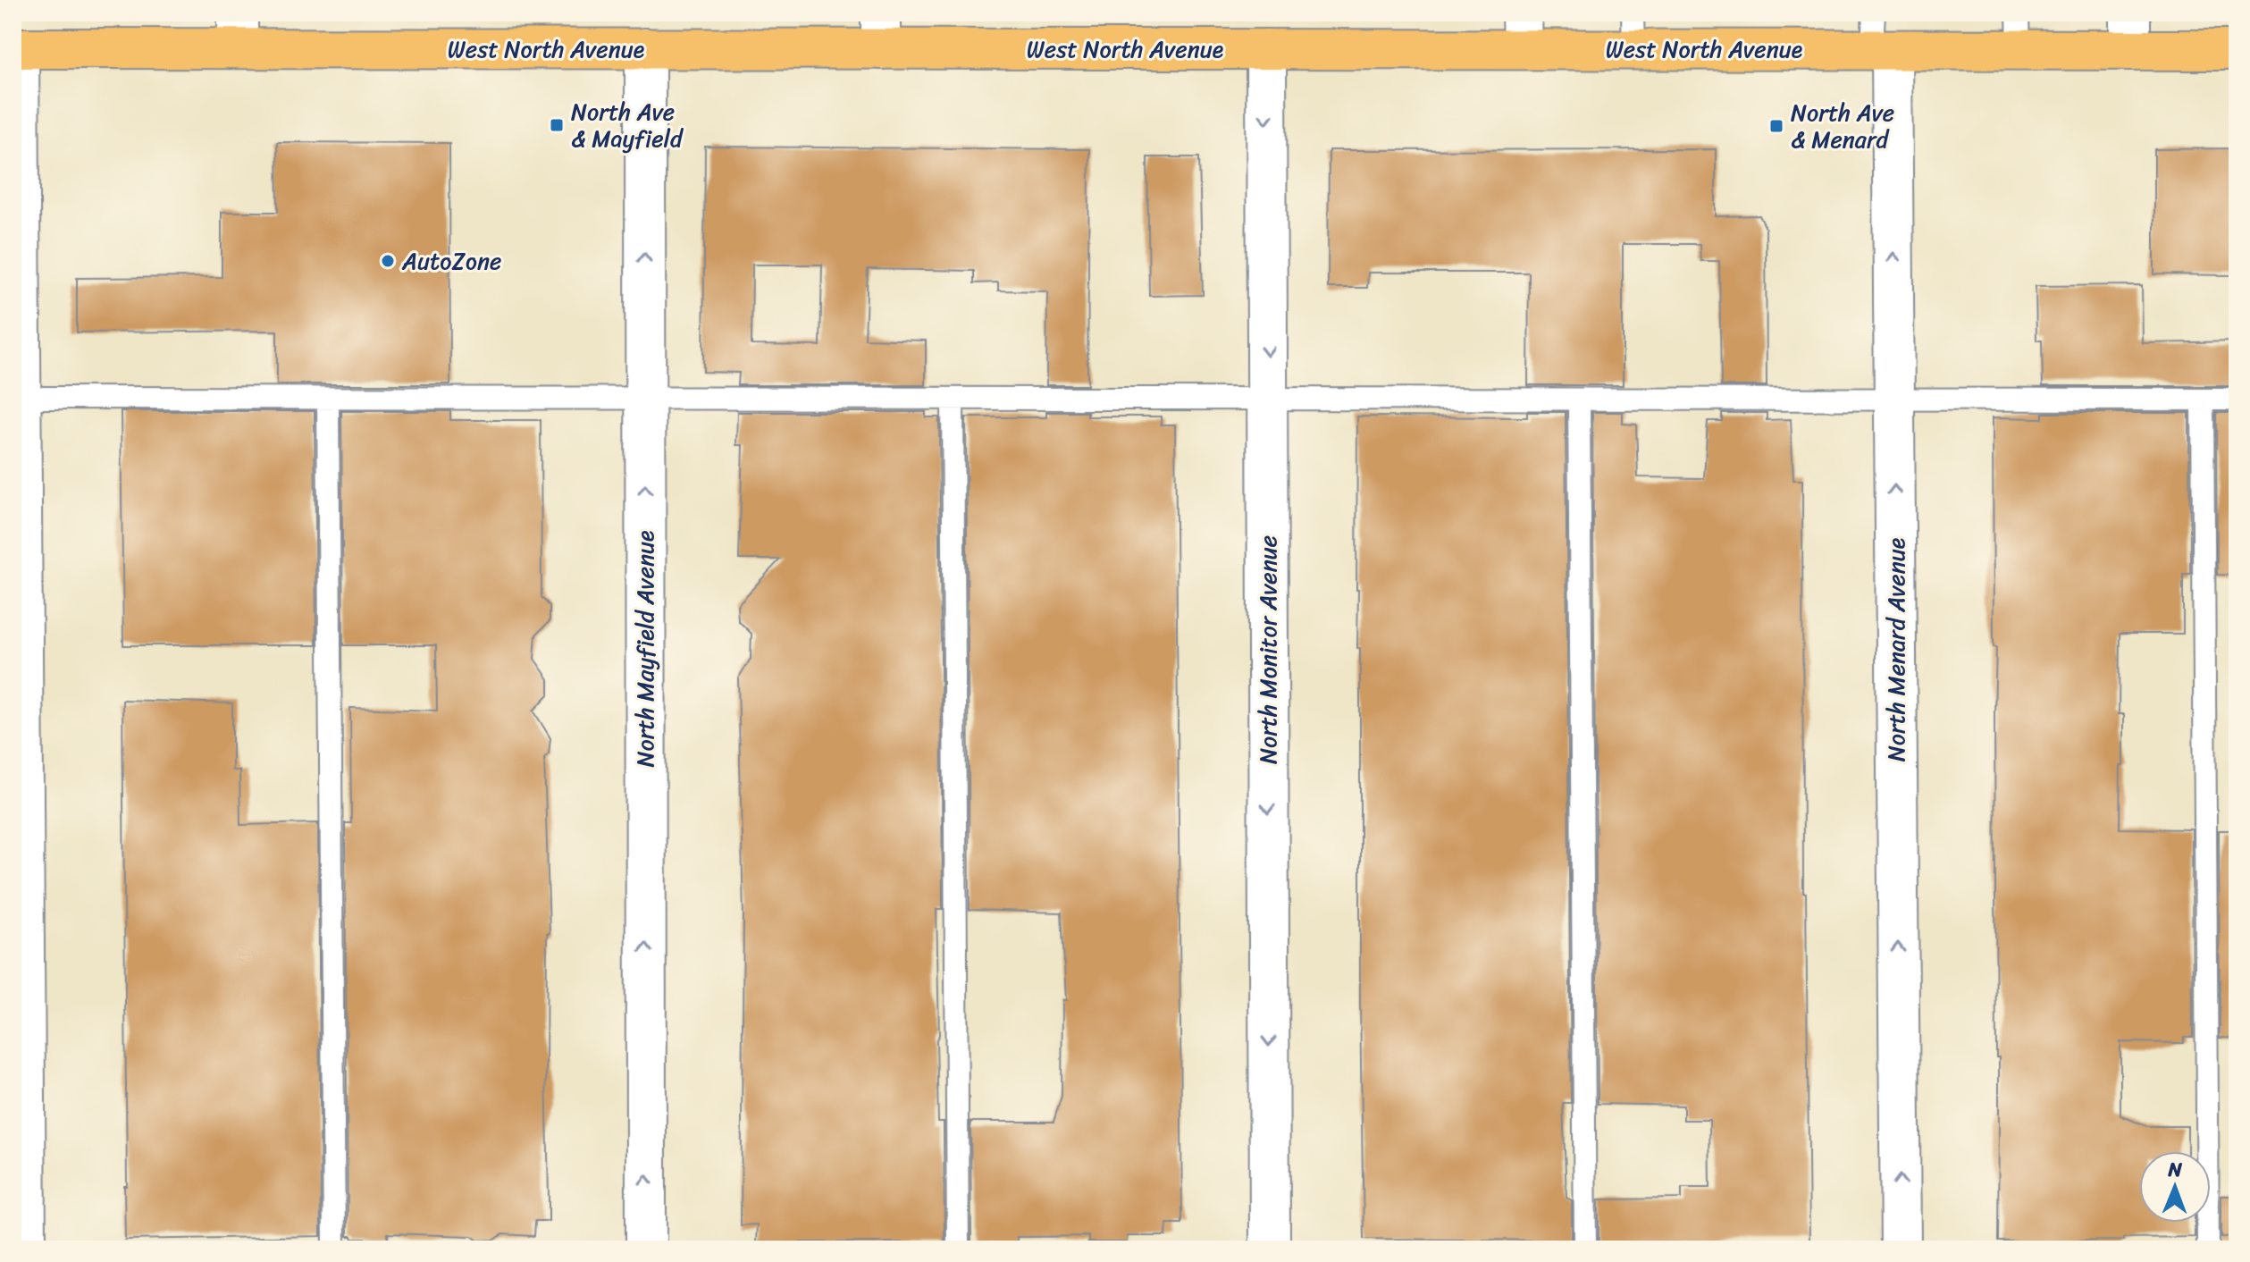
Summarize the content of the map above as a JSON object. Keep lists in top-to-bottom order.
{
  "streets": {
    "main road": ["West North Avenue"],
    "street": ["North Mayfield Avenue", "North Monitor Avenue", "North Menard Avenue"]
  },
  "crossings": [
    ["West North Avenue", "North Mayfield Avenue"],
    ["West North Avenue", "North Monitor Avenue"],
    ["West North Avenue", "North Menard Avenue"]
  ],
  "one_way": ["North Mayfield Avenue", "North Monitor Avenue", "North Menard Avenue"],
  "places": {
    "transit": ["North Ave & Mayfield", "North Ave & Menard"],
    "other": ["AutoZone"]
  },
  "north": "top"
}
